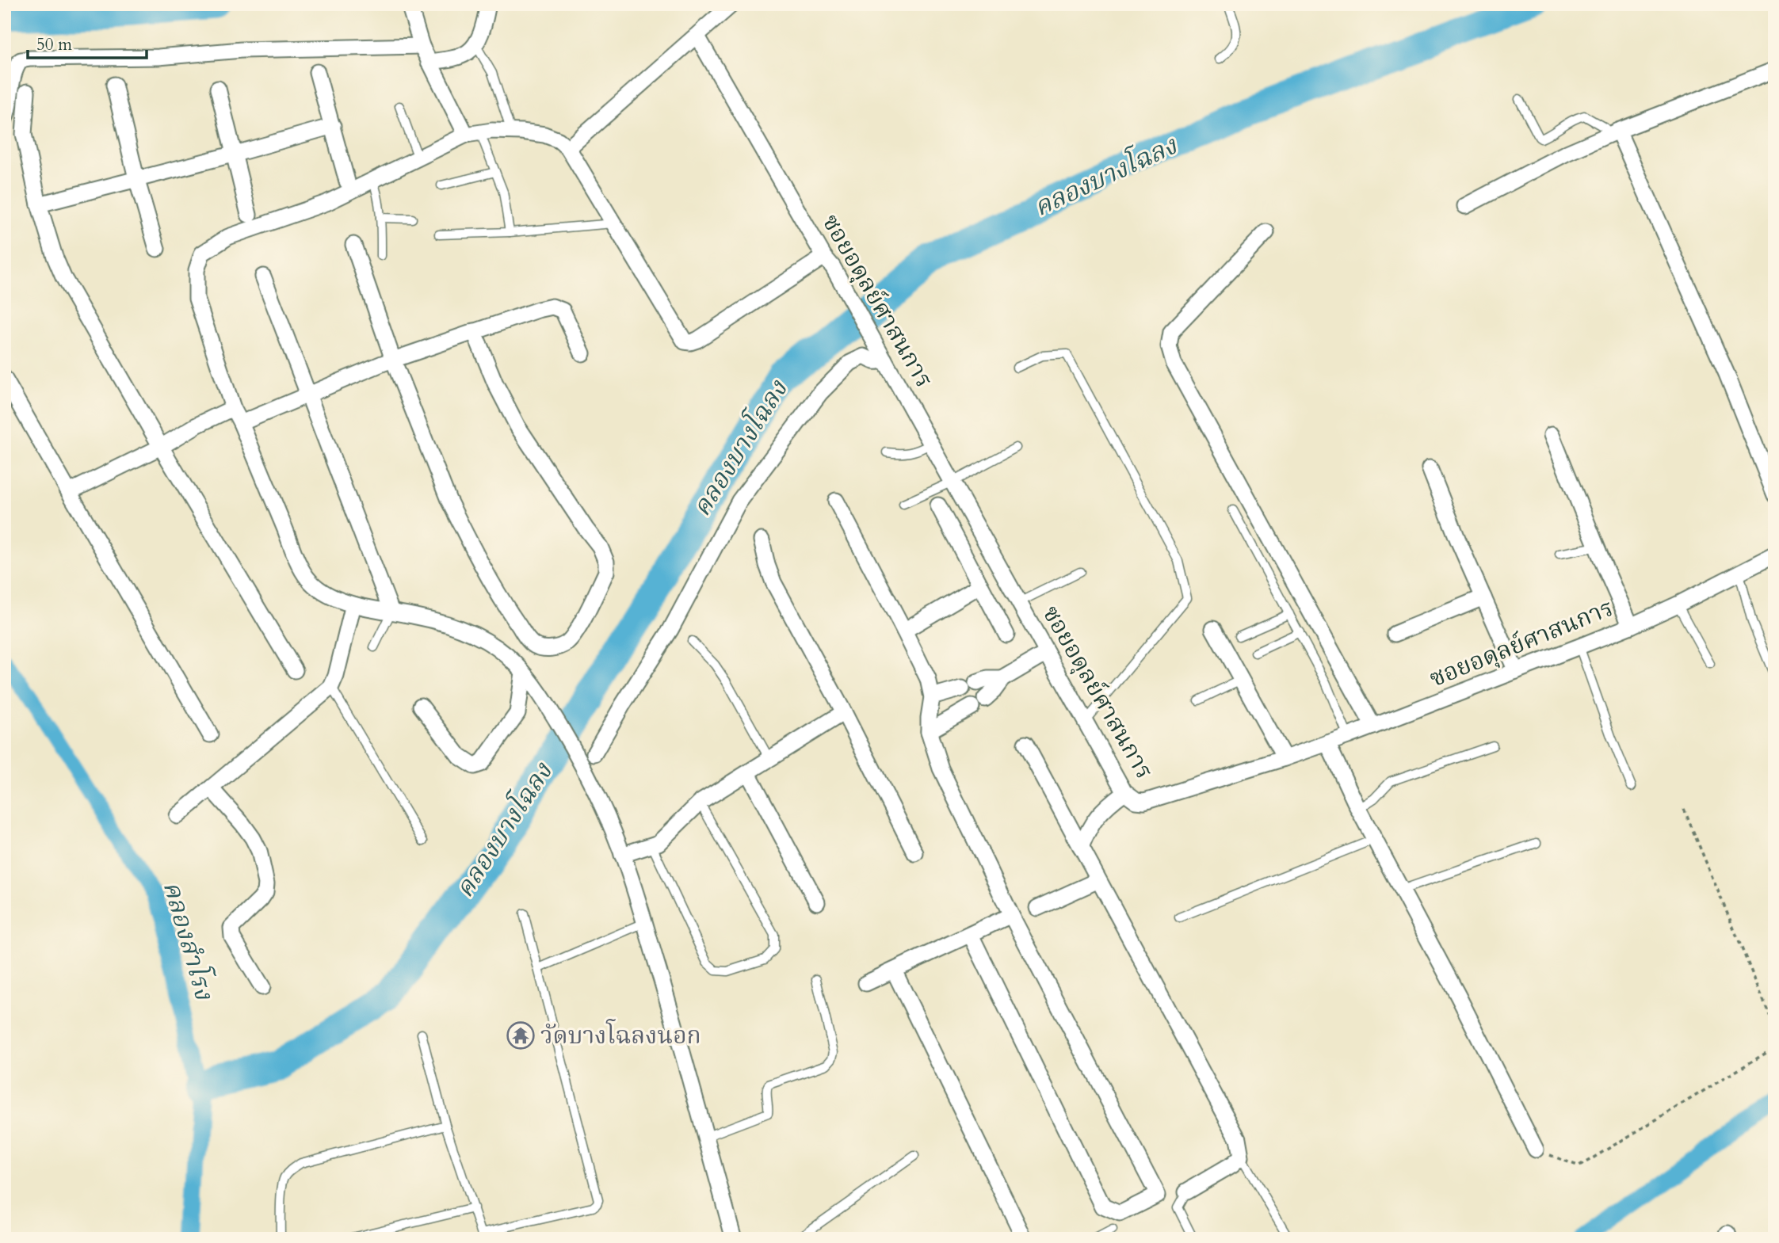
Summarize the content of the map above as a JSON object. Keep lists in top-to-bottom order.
{
  "streets": {
    "street": ["ซอยอดุลย์ศาสนการ"]
  },
  "water": ["คลองบางโฉลง", "คลองสำโรง"],
  "places": {
    "temple": ["วัดบางโฉลงนอก"]
  },
  "scale_bar": "50 m"
}
